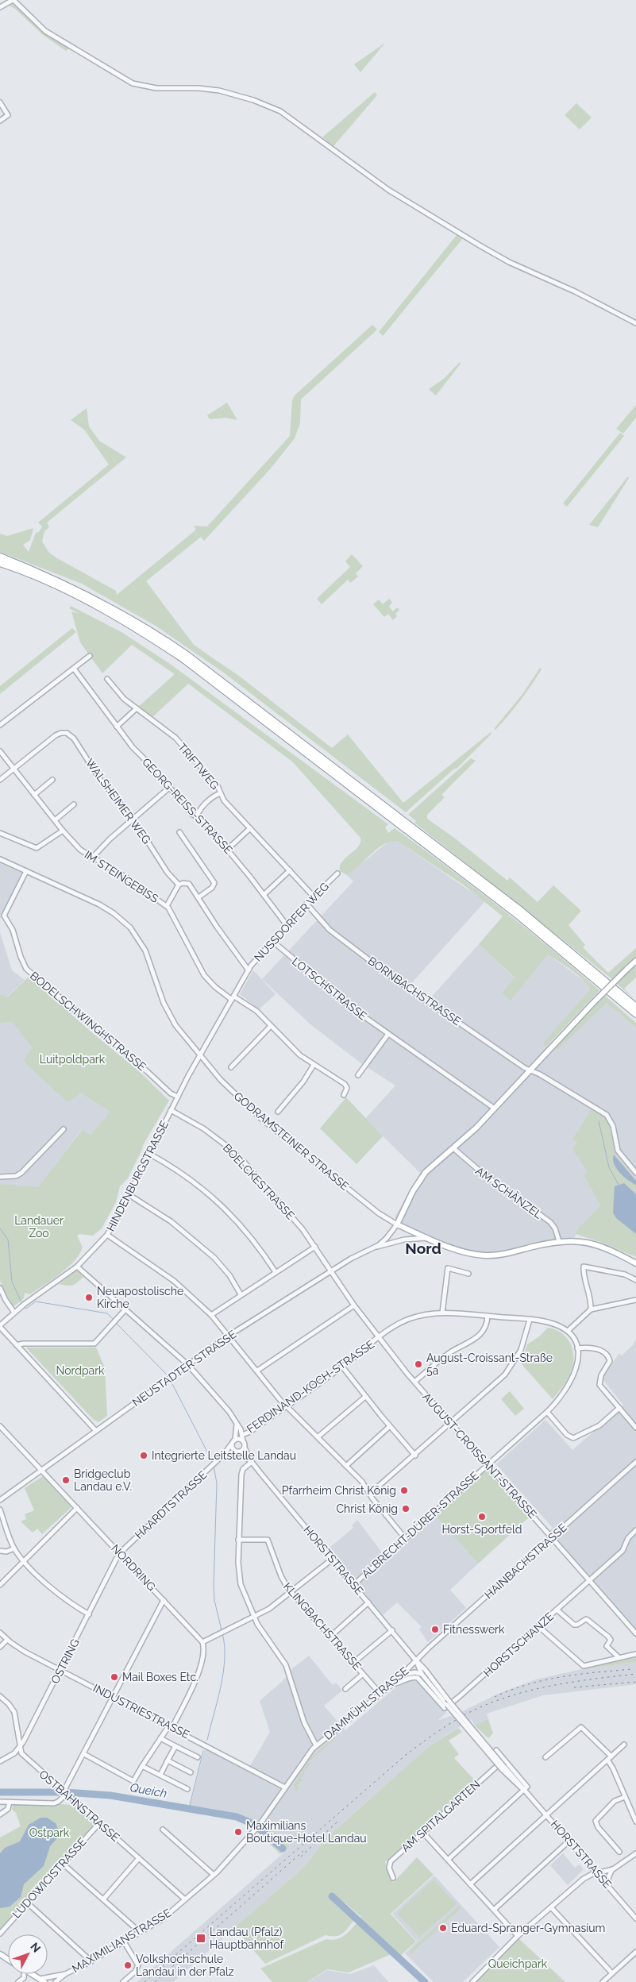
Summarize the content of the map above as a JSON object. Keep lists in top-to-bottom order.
{
  "streets": {
    "main road": ["NEUSTADTER STRASSE"],
    "street": [
      "TRIFTWEG",
      "WALSHEIMER WEG",
      "GEORG-REISS-STRASSE",
      "IM STEINGEBISS",
      "NUSSDORFER WEG",
      "LOTSCHSTRASSE",
      "BORNBACHSTRASSE",
      "BODELSCHWINGHSTRASSE",
      "GODRAMSTEINER STRASSE",
      "HINDENBURGSTRASSE",
      "BOELCKESTRASSE",
      "AM SCHÄNZEL",
      "FERDINAND-KOCH-STRASSE",
      "AUGUST-CROISSANT-STRASSE",
      "HAARDTSTRASSE",
      "ALBRECHT-DÜRER-STRASSE",
      "HORSTSTRASSE",
      "HAINBACHSTRASSE",
      "NORDRING",
      "KLINGBACHSTRASSE",
      "HORSTSCHANZE",
      "OSTRING",
      "DAMMÜHLSTRASSE",
      "INDUSTRIESTRASSE",
      "OSTBAHNSTRASSE",
      "AM SPITALGARTEN",
      "LUDOWICISTRASSE",
      "MAXIMILIANSTRASSE"
    ]
  },
  "crossings": [
    ["TRIFTWEG", "NUSSDORFER WEG"],
    ["WALSHEIMER WEG", "IM STEINGEBISS"],
    ["GEORG-REISS-STRASSE", "NUSSDORFER WEG"],
    ["IM STEINGEBISS", "NUSSDORFER WEG"],
    ["NUSSDORFER WEG", "LOTSCHSTRASSE"],
    ["NUSSDORFER WEG", "BORNBACHSTRASSE"],
    ["NUSSDORFER WEG", "GODRAMSTEINER STRASSE"],
    ["NUSSDORFER WEG", "HINDENBURGSTRASSE"],
    ["BODELSCHWINGHSTRASSE", "GODRAMSTEINER STRASSE"],
    ["BODELSCHWINGHSTRASSE", "HINDENBURGSTRASSE"],
    ["GODRAMSTEINER STRASSE", "HINDENBURGSTRASSE"],
    ["GODRAMSTEINER STRASSE", "NEUSTADTER STRASSE"],
    ["HINDENBURGSTRASSE", "BOELCKESTRASSE"],
    ["HINDENBURGSTRASSE", "HORSTSTRASSE"],
    ["BOELCKESTRASSE", "NEUSTADTER STRASSE"],
    ["BOELCKESTRASSE", "AUGUST-CROISSANT-STRASSE"],
    ["AM SCHÄNZEL", "NEUSTADTER STRASSE"],
    ["NEUSTADTER STRASSE", "AUGUST-CROISSANT-STRASSE"],
    ["NEUSTADTER STRASSE", "HORSTSTRASSE"],
    ["NEUSTADTER STRASSE", "NORDRING"],
    ["FERDINAND-KOCH-STRASSE", "AUGUST-CROISSANT-STRASSE"],
    ["FERDINAND-KOCH-STRASSE", "HORSTSTRASSE"],
    ["AUGUST-CROISSANT-STRASSE", "ALBRECHT-DÜRER-STRASSE"],
    ["AUGUST-CROISSANT-STRASSE", "HAINBACHSTRASSE"],
    ["AUGUST-CROISSANT-STRASSE", "HORSTSCHANZE"],
    ["HAARDTSTRASSE", "HORSTSTRASSE"],
    ["HAARDTSTRASSE", "NORDRING"],
    ["HAARDTSTRASSE", "OSTRING"],
    ["ALBRECHT-DÜRER-STRASSE", "HORSTSTRASSE"],
    ["HORSTSTRASSE", "HAINBACHSTRASSE"],
    ["HORSTSTRASSE", "DAMMÜHLSTRASSE"],
    ["HORSTSTRASSE", "AM SPITALGARTEN"],
    ["HAINBACHSTRASSE", "DAMMÜHLSTRASSE"],
    ["NORDRING", "OSTRING"],
    ["KLINGBACHSTRASSE", "DAMMÜHLSTRASSE"],
    ["HORSTSCHANZE", "DAMMÜHLSTRASSE"],
    ["OSTRING", "INDUSTRIESTRASSE"],
    ["OSTRING", "OSTBAHNSTRASSE"],
    ["DAMMÜHLSTRASSE", "MAXIMILIANSTRASSE"],
    ["INDUSTRIESTRASSE", "MAXIMILIANSTRASSE"],
    ["OSTBAHNSTRASSE", "LUDOWICISTRASSE"],
    ["OSTBAHNSTRASSE", "MAXIMILIANSTRASSE"]
  ],
  "districts": ["Nord"],
  "water": ["Queich"],
  "parks": [
    "Luitpoldpark",
    "Landauer Zoo",
    "Nordpark",
    "Ostpark",
    "Queichpark"
  ],
  "places": {
    "other": [
      "Neuapostolische Kirche",
      "August-Croissant-Straße 5a",
      "Integrierte Leitstelle Landau",
      "Bridgeclub Landau e.V.",
      "Pfarrheim Christ König",
      "Christ König",
      "Horst-Sportfeld",
      "Fitnesswerk",
      "Mail Boxes Etc.",
      "Maximilians Boutique-Hotel Landau",
      "Eduard-Spranger-Gymnasium",
      "Volkshochschule Landau in der Pfalz"
    ],
    "transit": ["Landau (Pfalz) Hauptbahnhof"]
  },
  "north": "top right"
}
